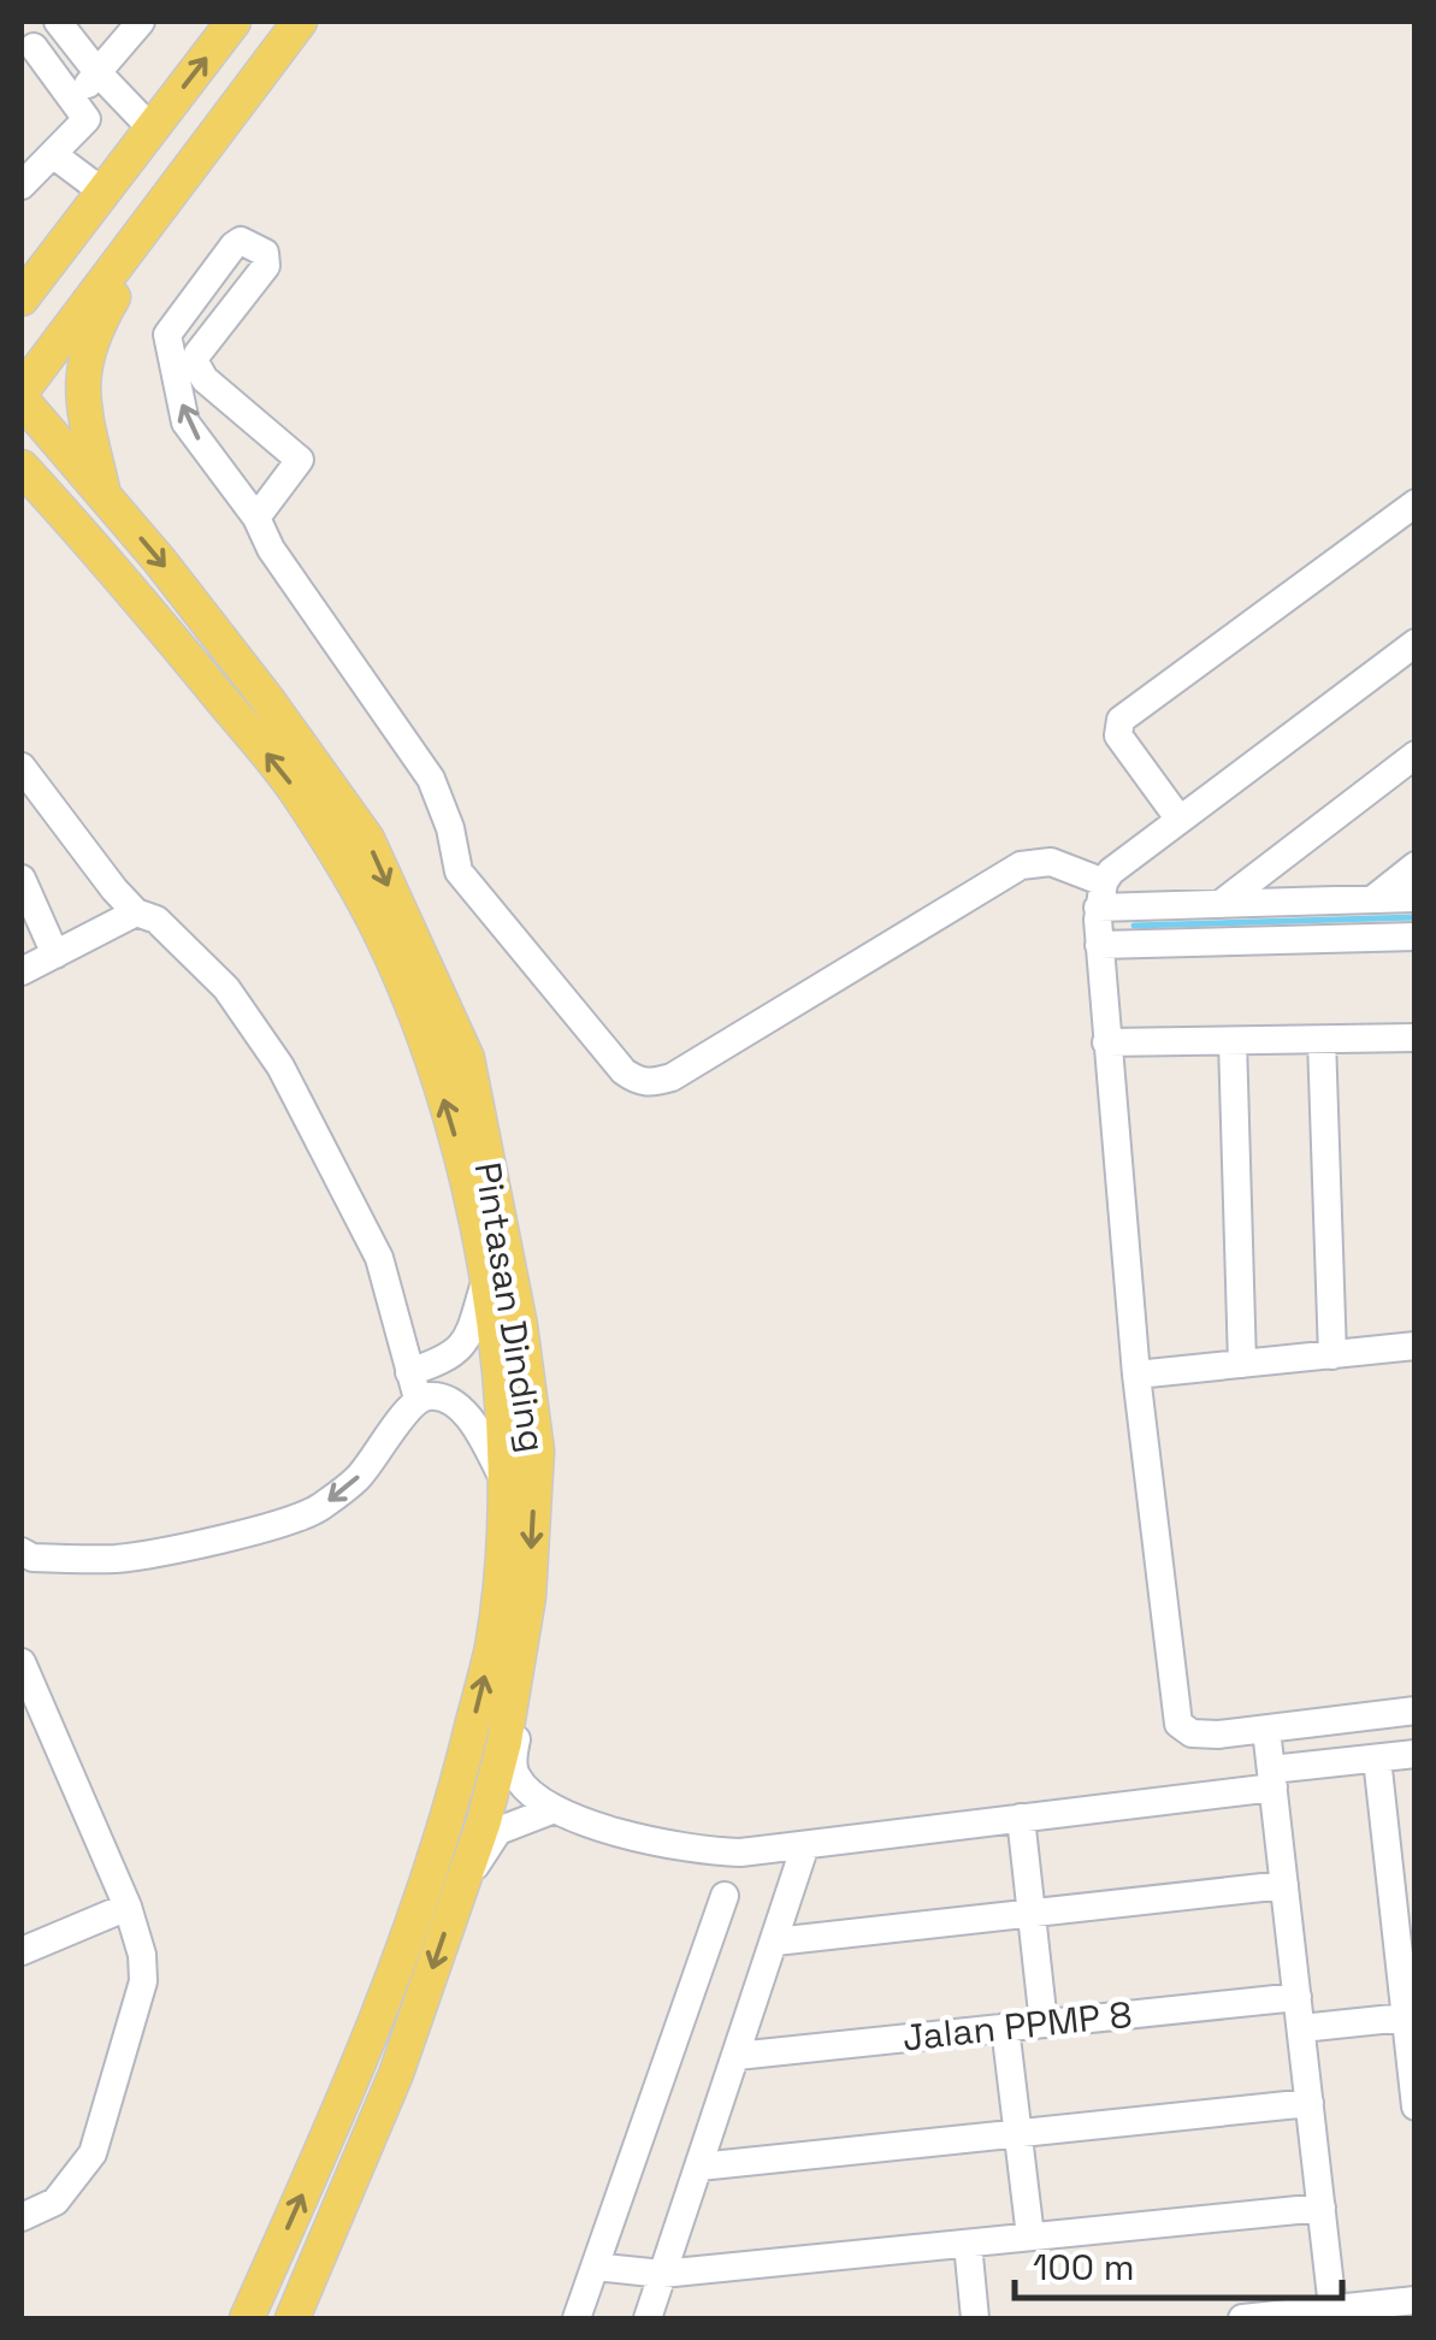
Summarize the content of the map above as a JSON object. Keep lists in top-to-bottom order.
{
  "streets": {
    "main road": ["Pintasan Dinding"],
    "street": ["Jalan PPMP 8"]
  },
  "scale_bar": "100 m"
}
